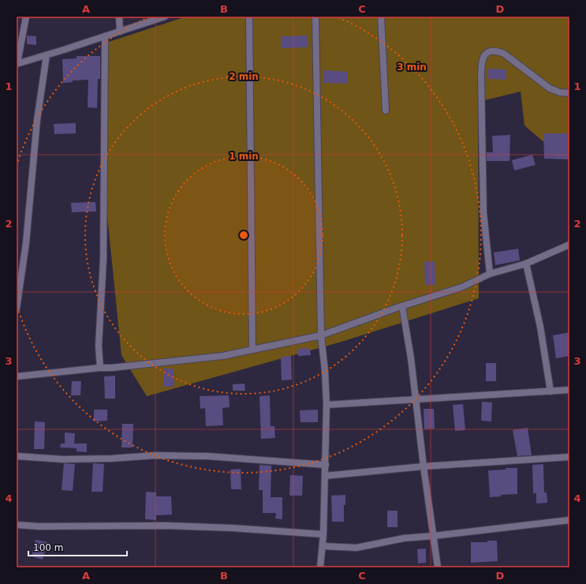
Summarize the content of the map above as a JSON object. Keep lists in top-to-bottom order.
{
  "scale_bar": "100 m",
  "grid": {
    "columns": [
      "A",
      "B",
      "C",
      "D"
    ],
    "rows": [
      "1",
      "2",
      "3",
      "4"
    ]
  },
  "rings": ["3 min", "2 min", "1 min"]
}
